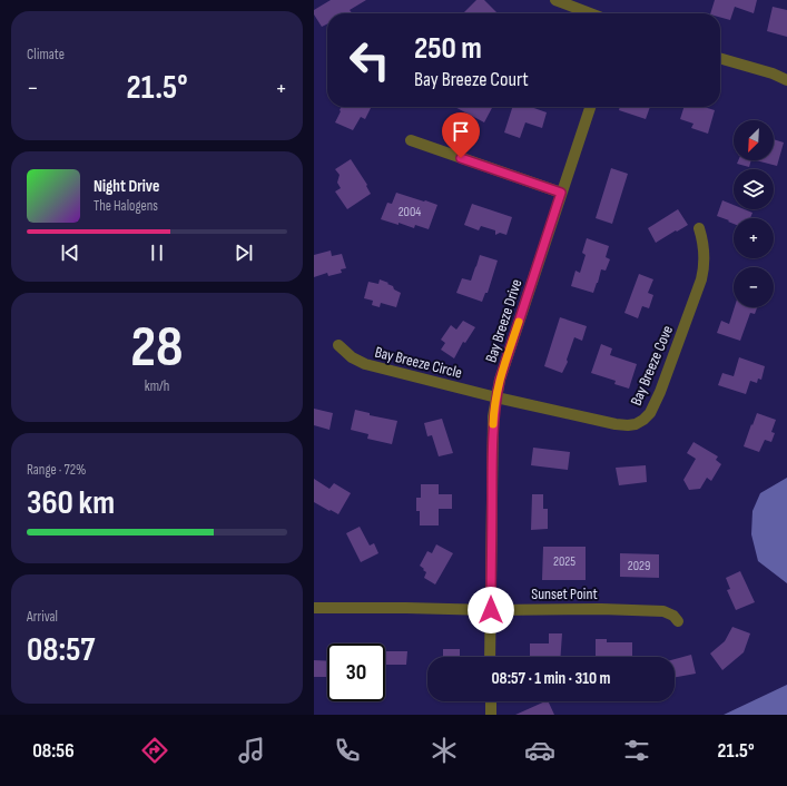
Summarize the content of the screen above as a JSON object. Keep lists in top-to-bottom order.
{
  "streets": {
    "street": [
      "Bay Breeze Drive",
      "Bay Breeze Circle",
      "Bay Breeze Cove",
      "Sunset Point"
    ]
  },
  "crossings": [
    ["Bay Breeze Drive", "Bay Breeze Circle"],
    ["Bay Breeze Drive", "Bay Breeze Cove"],
    ["Bay Breeze Drive", "Sunset Point"],
    ["Bay Breeze Circle", "Bay Breeze Cove"]
  ],
  "house_numbers": ["2004", "2025", "2029"],
  "north": "bottom left",
  "page": {
    "tile": [
      "Climate",
      ["28", "km/h"],
      ["Range · 72%", "360 km"],
      ["Arrival", "08:57"]
    ],
    "turn": ["250 m", "Bay Breeze Court"],
    "heat": ["−", "21.5°", "+"],
    "map_buttons": ["+", "−"],
    "song": ["Night Drive", "The Halogens"],
    "limit": "30",
    "trip": "08:57 · 1 min · 310 m",
    "tabs": ["08:56", "21.5°"]
  }
}
